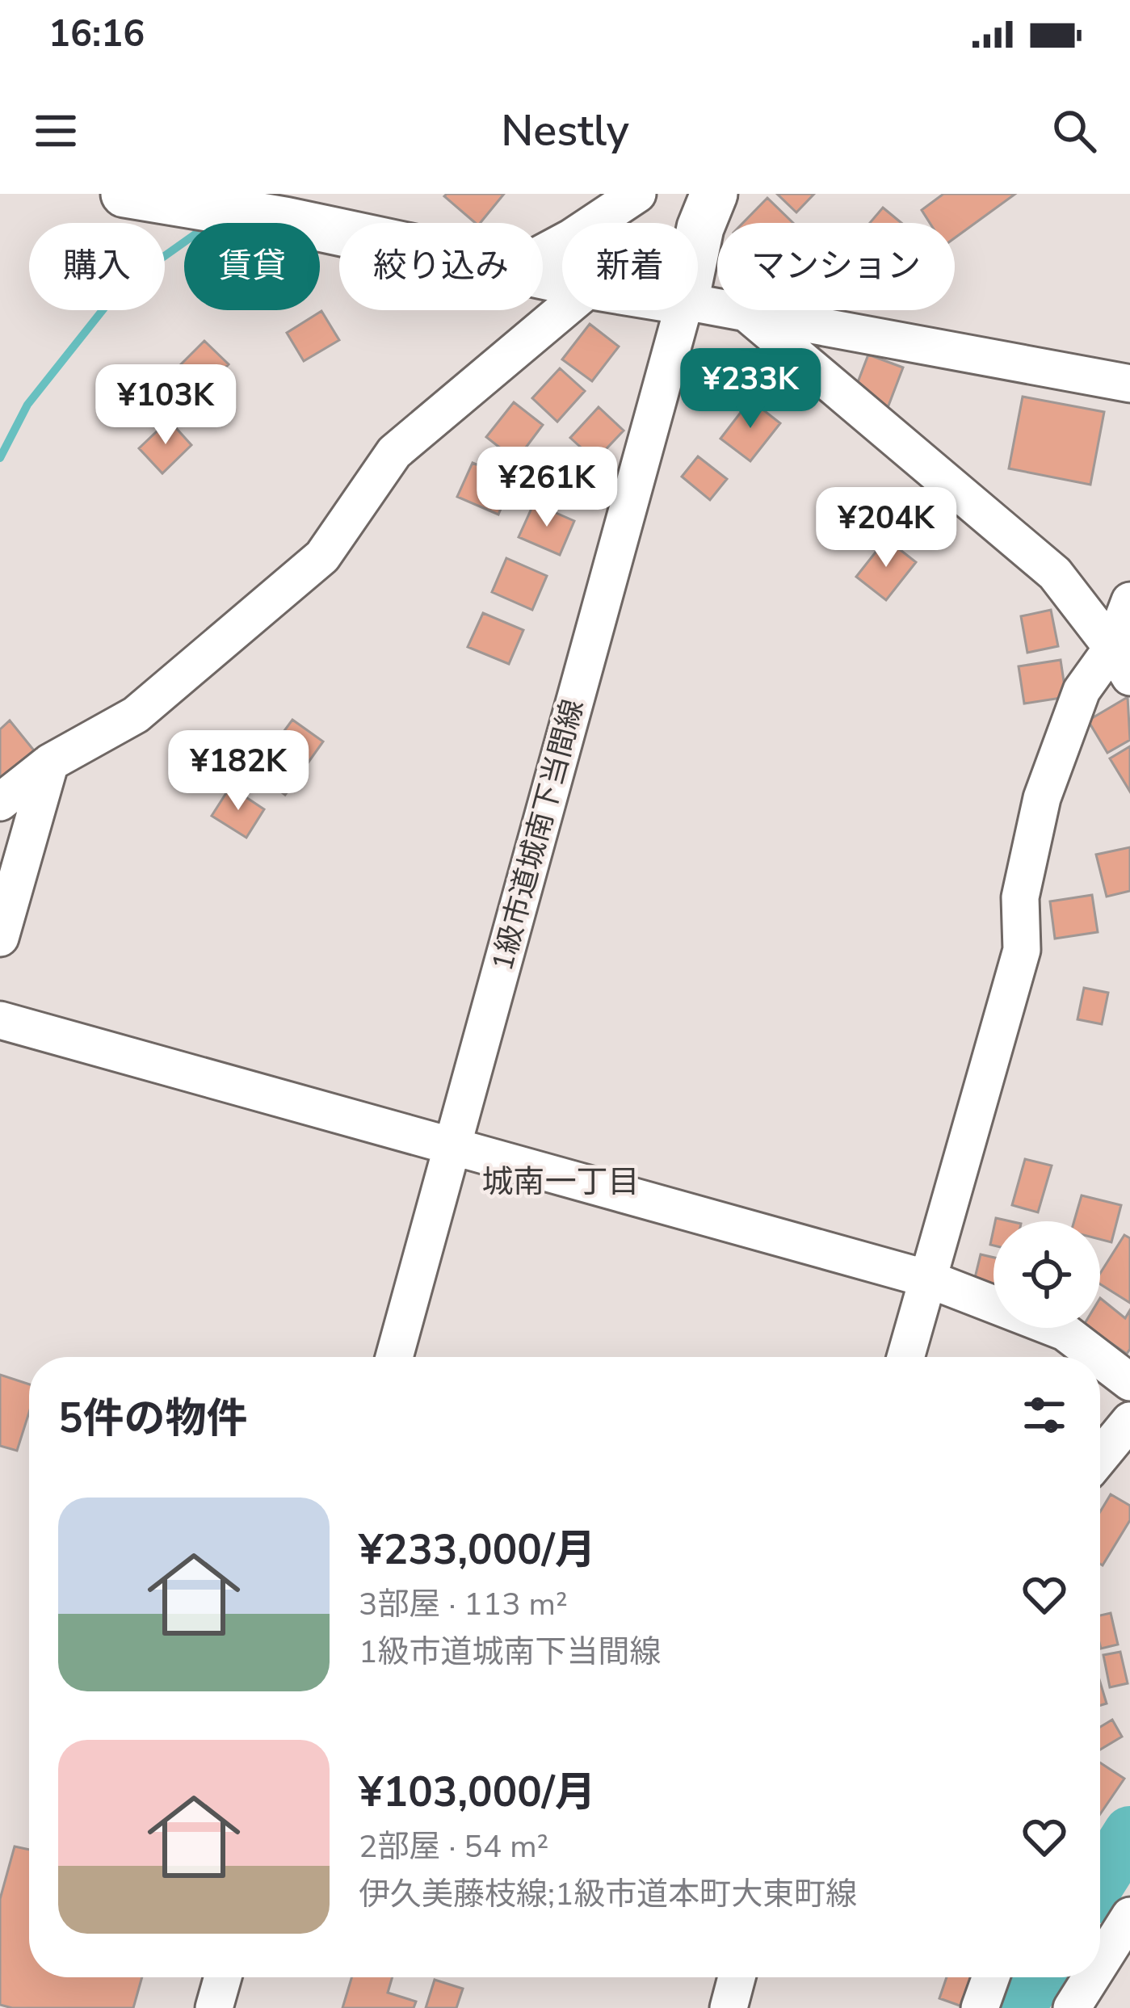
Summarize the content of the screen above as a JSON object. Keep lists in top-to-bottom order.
{
  "streets": {
    "street": ["1級市道城南下当間線"]
  },
  "districts": ["城南一丁目"],
  "page": {
    "status": "16:16",
    "header": "Nestly",
    "chip": [
      "購入",
      "賃貸",
      "絞り込み",
      "新着",
      "マンション"
    ],
    "price": [
      "¥233K",
      "¥103K",
      "¥261K",
      "¥204K",
      "¥182K"
    ],
    "heading": "5件の物件",
    "list": [
      {
        "name": "¥233,000/月",
        "note": "3部屋 · 113 m² · 1級市道城南下当間線"
      },
      {
        "name": "¥103,000/月",
        "note": "2部屋 · 54 m² · 伊久美藤枝線;1級市道本町大東町線"
      }
    ]
  }
}
